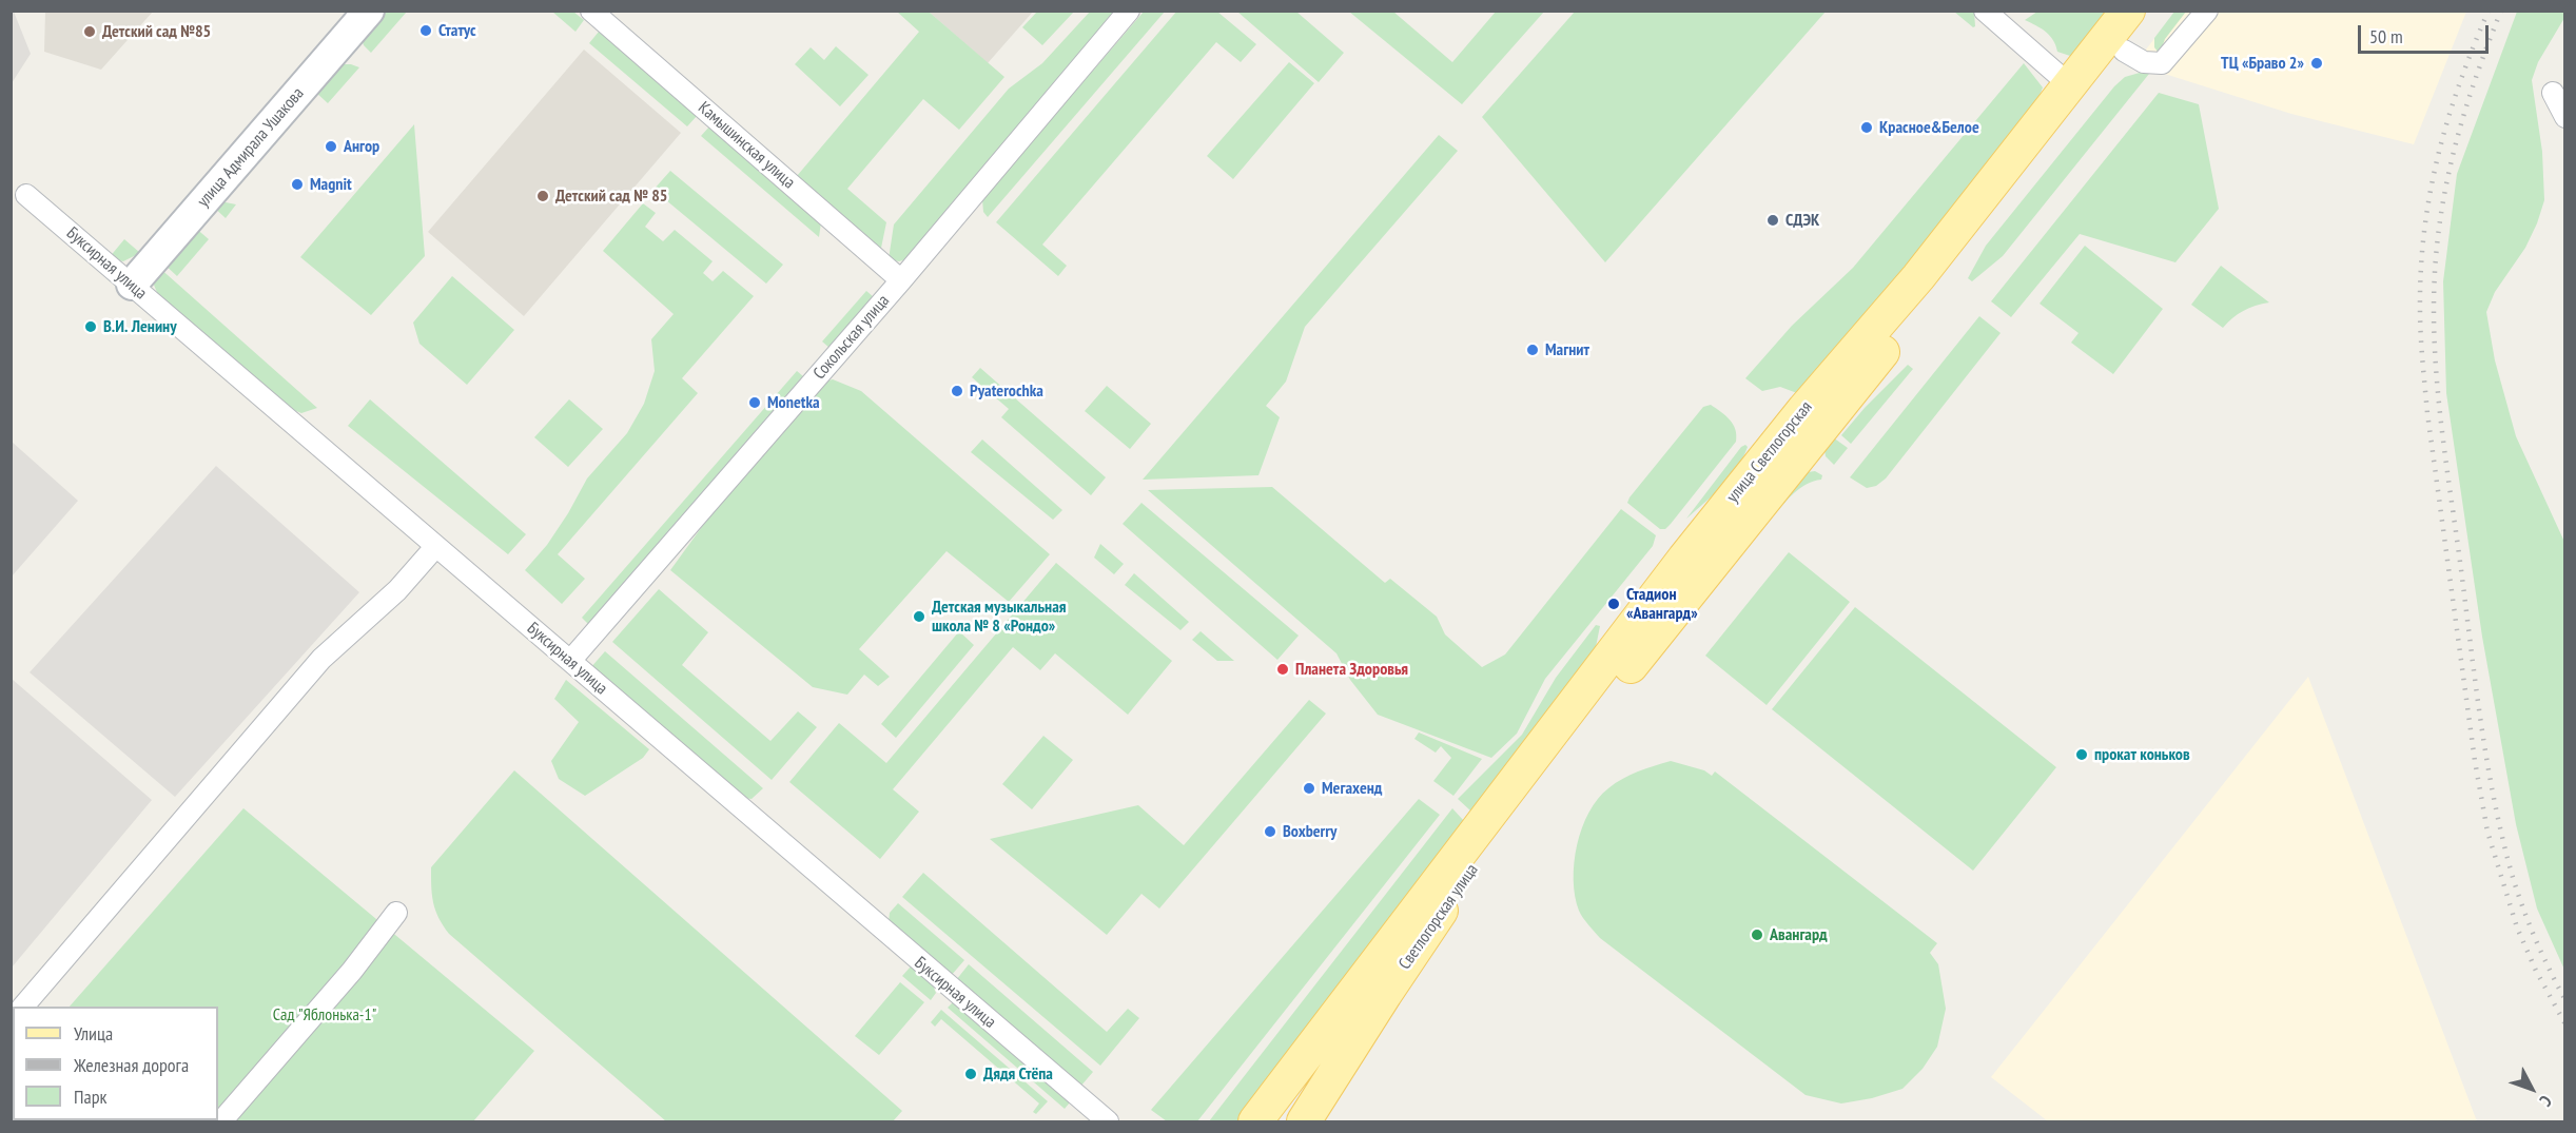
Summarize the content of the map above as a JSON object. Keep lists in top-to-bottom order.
{
  "streets": {
    "main road": ["улица Светлогорская", "Светлогорская улица"],
    "street": [
      "Камышинская улица",
      "улица Адмирала Ушакова",
      "Буксирная улица",
      "Сокольская улица"
    ]
  },
  "crossings": [
    ["Камышинская улица", "Сокольская улица"],
    ["улица Адмирала Ушакова", "Буксирная улица"],
    ["Буксирная улица", "Сокольская улица"],
    ["улица Светлогорская", "Светлогорская улица"]
  ],
  "parks": ["Сад \"Яблонька-1\""],
  "places": [
    "Статус",
    "Детский сад №85",
    "ТЦ «Браво 2»",
    "Красное&Белое",
    "Ангор",
    "Magnit",
    "Детский сад № 85",
    "СДЭК",
    "В.И. Ленину",
    "Магнит",
    "Pyaterochka",
    "Monetka",
    "Стадион «Авангард»",
    "Детская музыкальная школа № 8 «Рондо»",
    "Планета Здоровья",
    "прокат коньков",
    "Мегахенд",
    "Boxberry",
    "Авангард",
    "Дядя Стёпа"
  ],
  "legend": ["Улица", "Железная дорога", "Парк"],
  "scale_bar": "50 m",
  "north": "bottom right"
}
